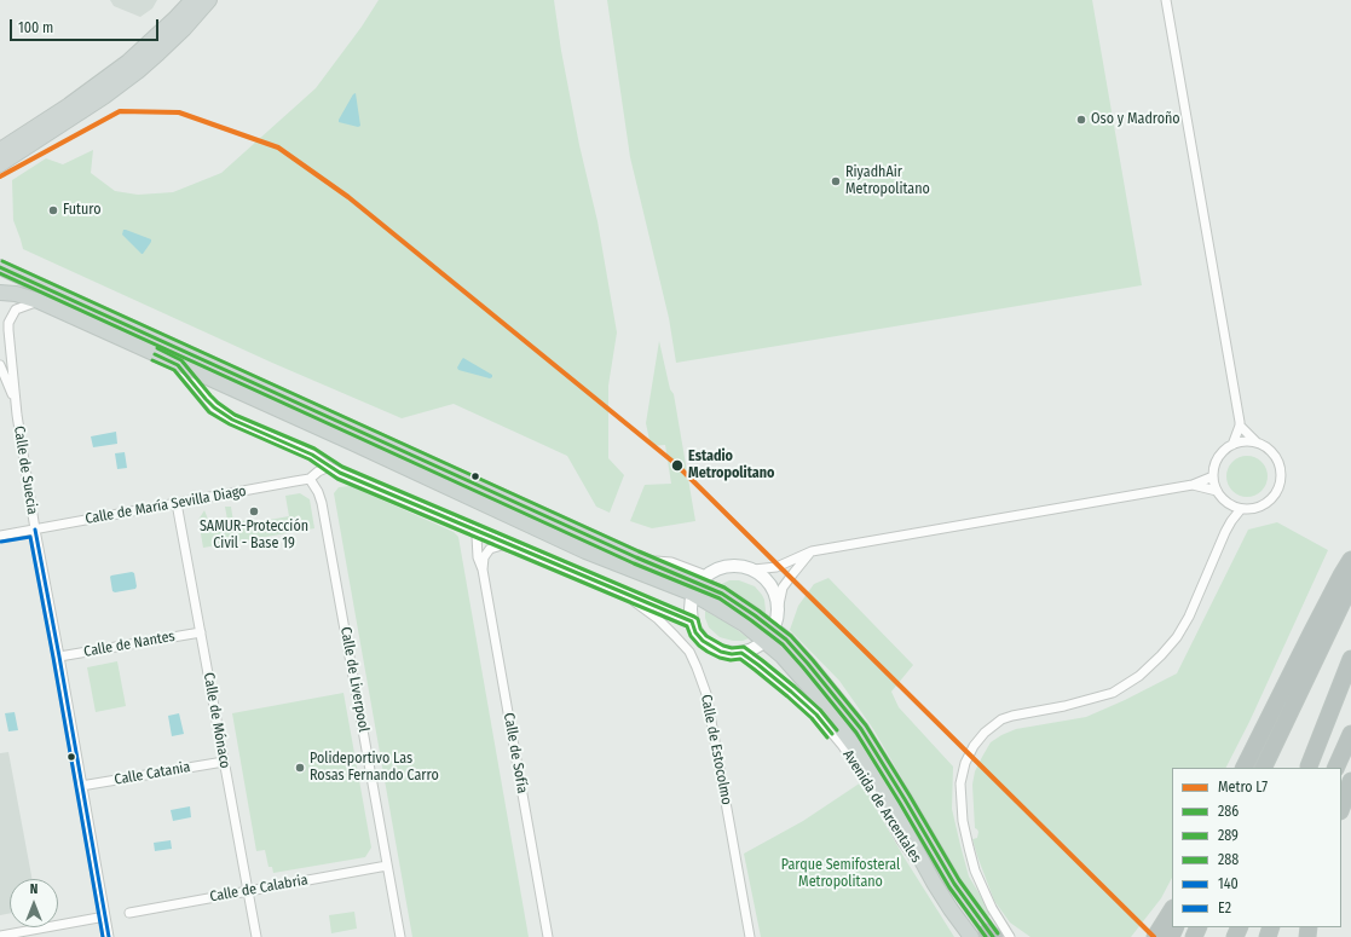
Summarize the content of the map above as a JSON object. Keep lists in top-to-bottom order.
{
  "streets": {
    "main road": ["Avenida de Arcentales"],
    "street": [
      "Calle de Suecia",
      "Calle de María Sevilla Diago",
      "Calle de Nantes",
      "Calle de Liverpool",
      "Calle de Mónaco",
      "Calle de Estocolmo",
      "Calle de Sofía",
      "Calle Catania",
      "Calle de Calabria"
    ]
  },
  "crossings": [
    ["Calle de Suecia", "Calle de María Sevilla Diago"],
    ["Calle de Suecia", "Calle de Nantes"],
    ["Calle de Suecia", "Calle Catania"],
    ["Calle de Suecia", "Avenida de Arcentales"],
    ["Calle de María Sevilla Diago", "Calle de Liverpool"],
    ["Calle de María Sevilla Diago", "Calle de Mónaco"],
    ["Calle de María Sevilla Diago", "Calle de Estocolmo"],
    ["Calle de Nantes", "Calle de Mónaco"],
    ["Calle de Liverpool", "Calle de Calabria"],
    ["Calle de Mónaco", "Calle Catania"],
    ["Calle de Mónaco", "Calle de Calabria"],
    ["Calle de Estocolmo", "Calle de Sofía"],
    ["Calle de Estocolmo", "Avenida de Arcentales"]
  ],
  "parks": ["Parque Semifosteral Metropolitano"],
  "places": [
    "Oso y Madroño",
    "RiyadhAir Metropolitano",
    "Futuro",
    "Estadio Metropolitano",
    "SAMUR-Protección Civil - Base 19",
    "Polideportivo Las Rosas Fernando Carro"
  ],
  "lines": [
    "metro line L7",
    "transit line 288",
    "transit line 286",
    "transit line 289",
    "transit line 140",
    "transit line E2"
  ],
  "legend": [
    "Metro L7",
    "286",
    "289",
    "288",
    "140",
    "E2"
  ],
  "scale_bar": "100 m",
  "north": "top"
}
